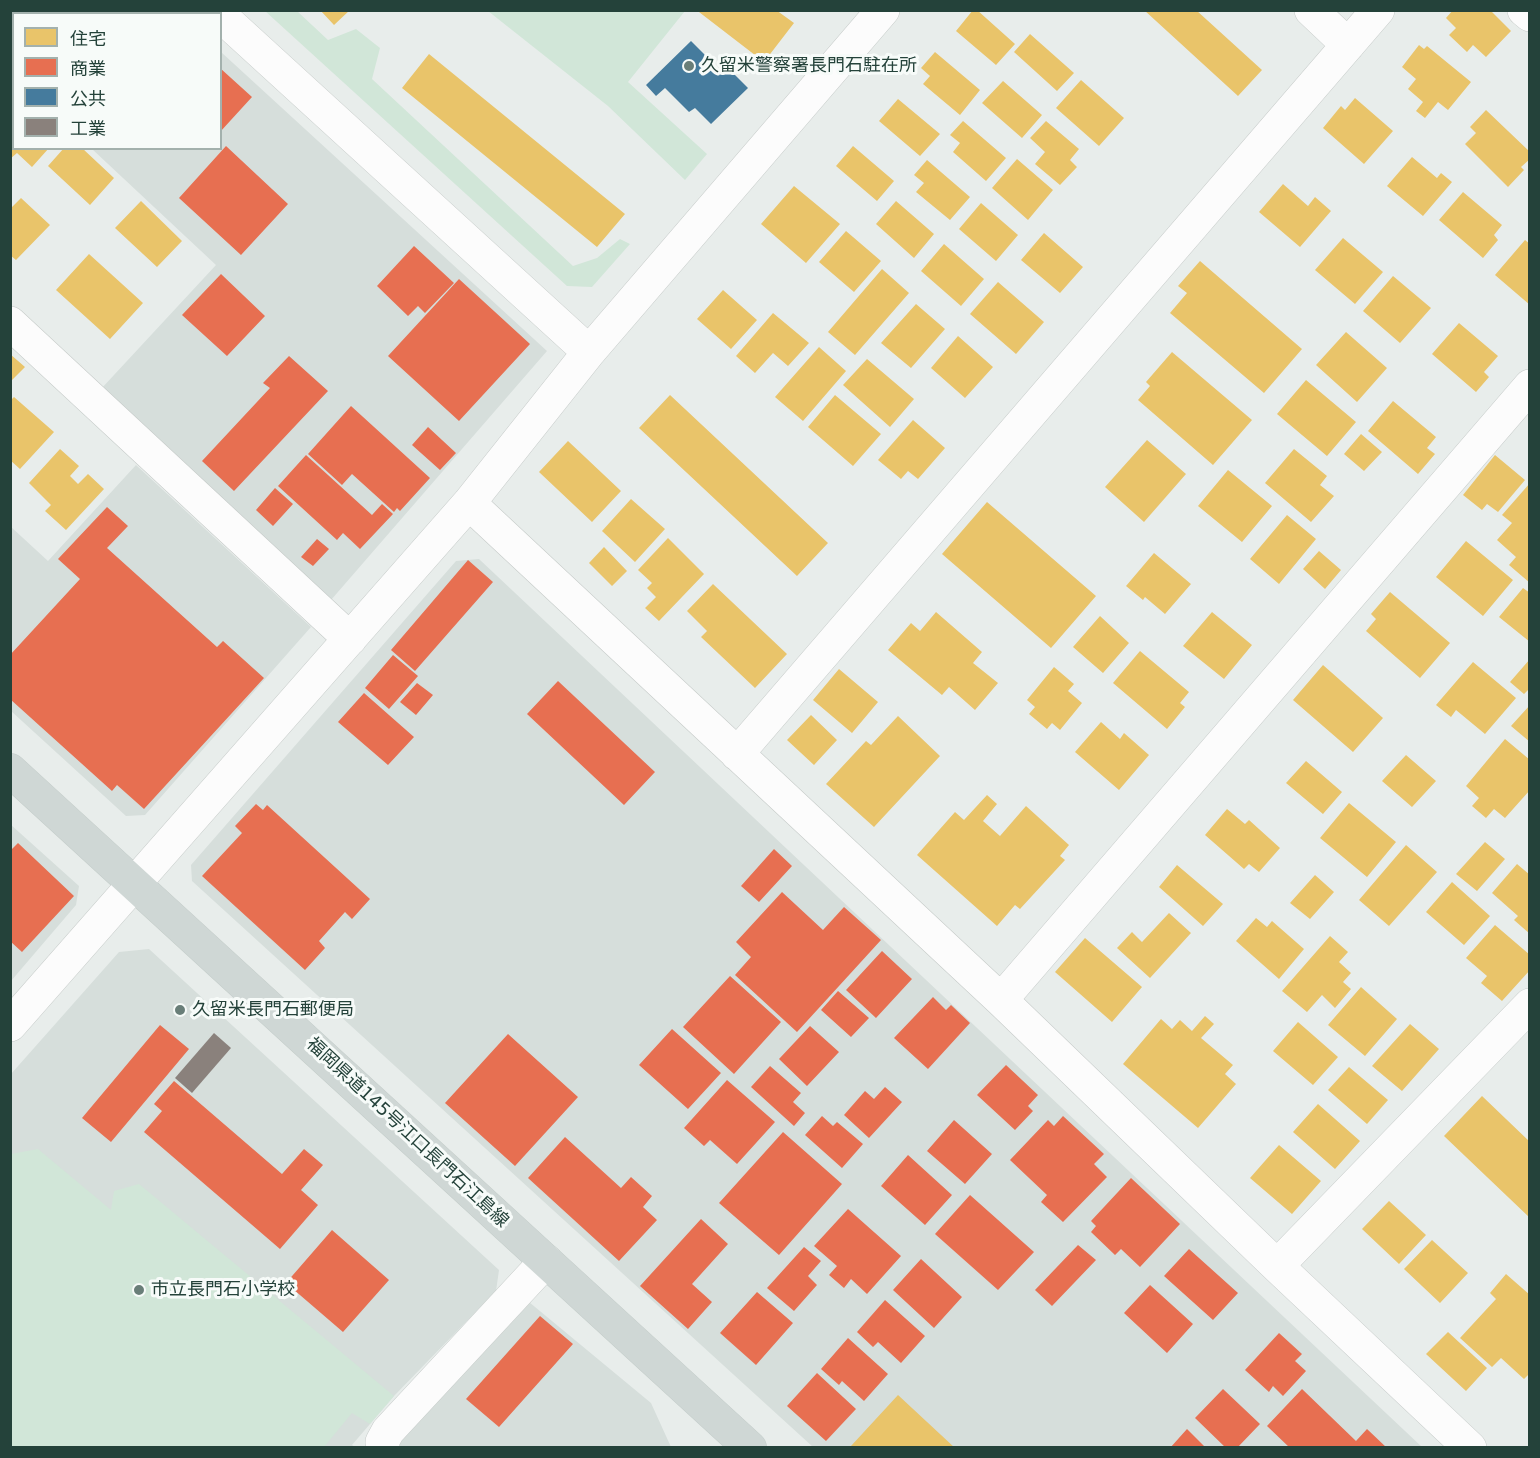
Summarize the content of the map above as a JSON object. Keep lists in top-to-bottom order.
{
  "streets": {
    "main road": ["福岡県道145号江口長門石江島線"]
  },
  "places": ["久留米警察署長門石駐在所", "久留米長門石郵便局", "市立長門石小学校"],
  "legend": [
    "住宅",
    "商業",
    "公共",
    "工業"
  ]
}
